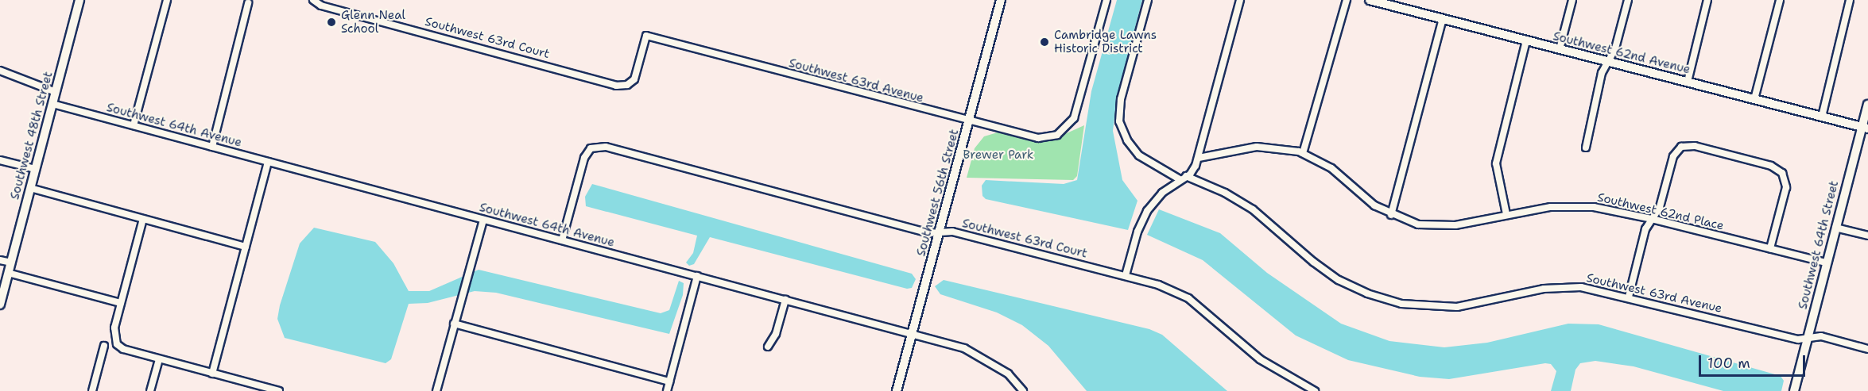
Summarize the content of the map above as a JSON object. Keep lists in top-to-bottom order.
{
  "streets": {
    "street": [
      "Southwest 63rd Court",
      "Southwest 62nd Avenue",
      "Southwest 63rd Avenue",
      "Southwest 64th Avenue",
      "Southwest 48th Street",
      "Southwest 56th Street",
      "Southwest 62nd Place",
      "Southwest 64th Street"
    ]
  },
  "crossings": [
    ["Southwest 63rd Court", "Southwest 63rd Avenue"],
    ["Southwest 63rd Court", "Southwest 64th Avenue"],
    ["Southwest 63rd Court", "Southwest 56th Street"],
    ["Southwest 62nd Avenue", "Southwest 64th Street"],
    ["Southwest 63rd Avenue", "Southwest 56th Street"],
    ["Southwest 63rd Avenue", "Southwest 64th Street"],
    ["Southwest 64th Avenue", "Southwest 48th Street"],
    ["Southwest 64th Avenue", "Southwest 56th Street"],
    ["Southwest 62nd Place", "Southwest 64th Street"]
  ],
  "parks": ["Brewer Park"],
  "places": ["Glenn Neal School", "Cambridge Lawns Historic District"],
  "scale_bar": "100 m"
}
